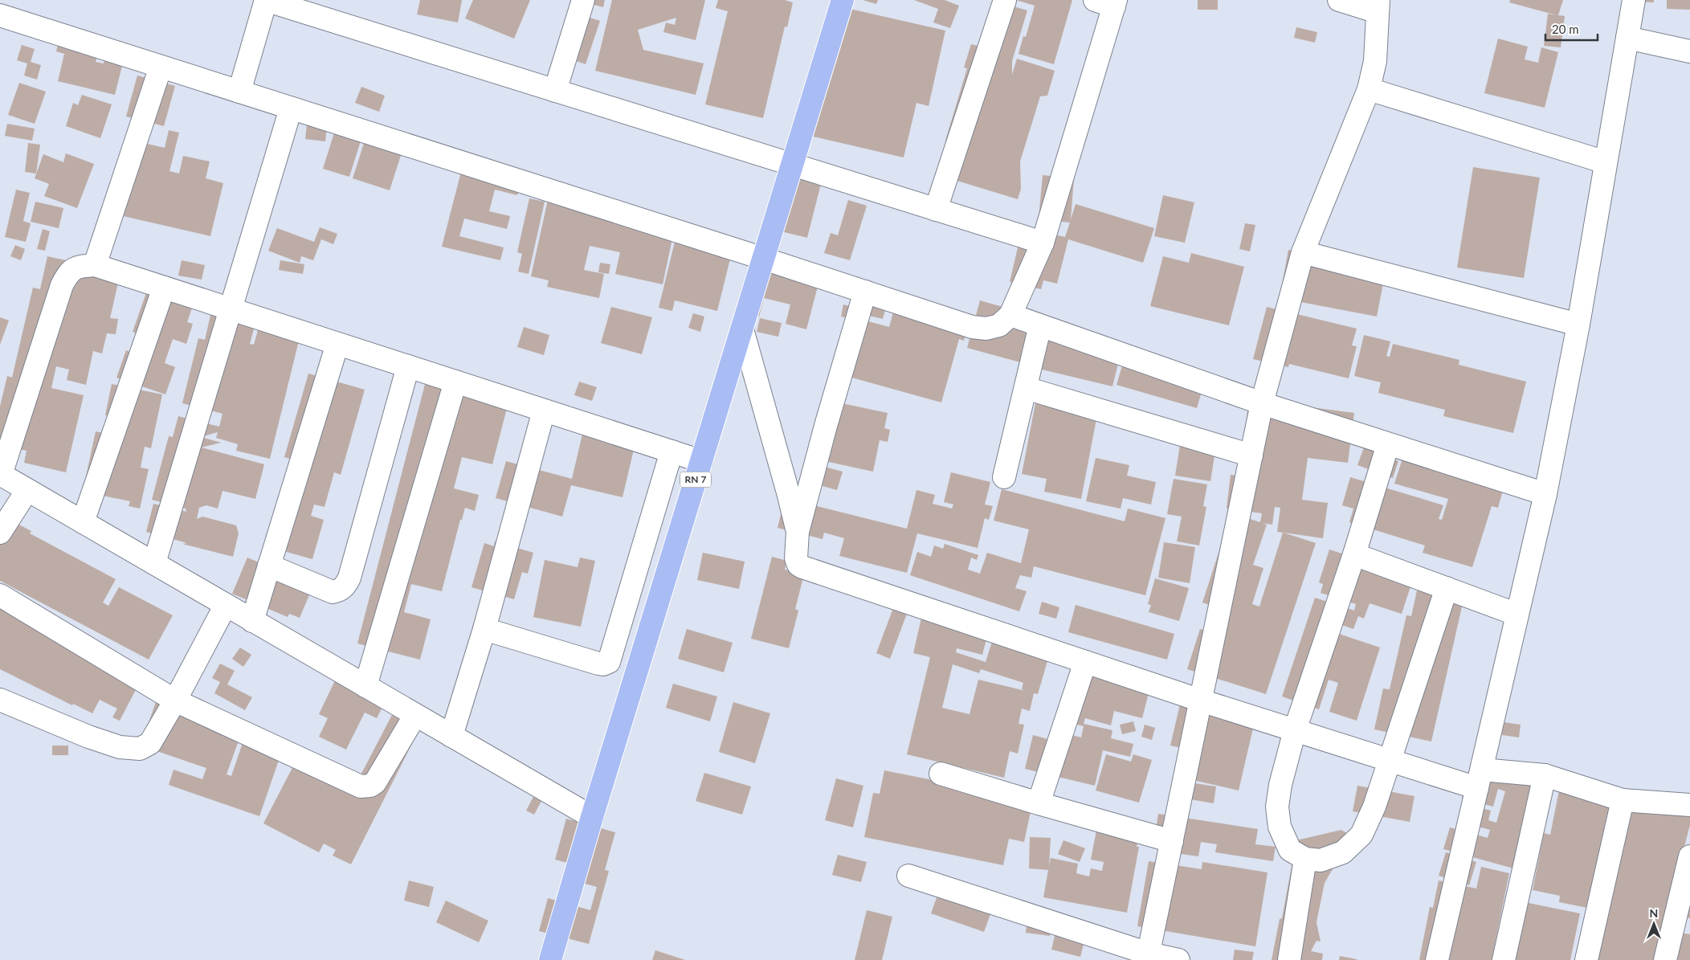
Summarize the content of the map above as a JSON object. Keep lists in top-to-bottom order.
{
  "streets": {
    "main road": ["RN 7"]
  },
  "scale_bar": "20 m",
  "north": "top"
}
